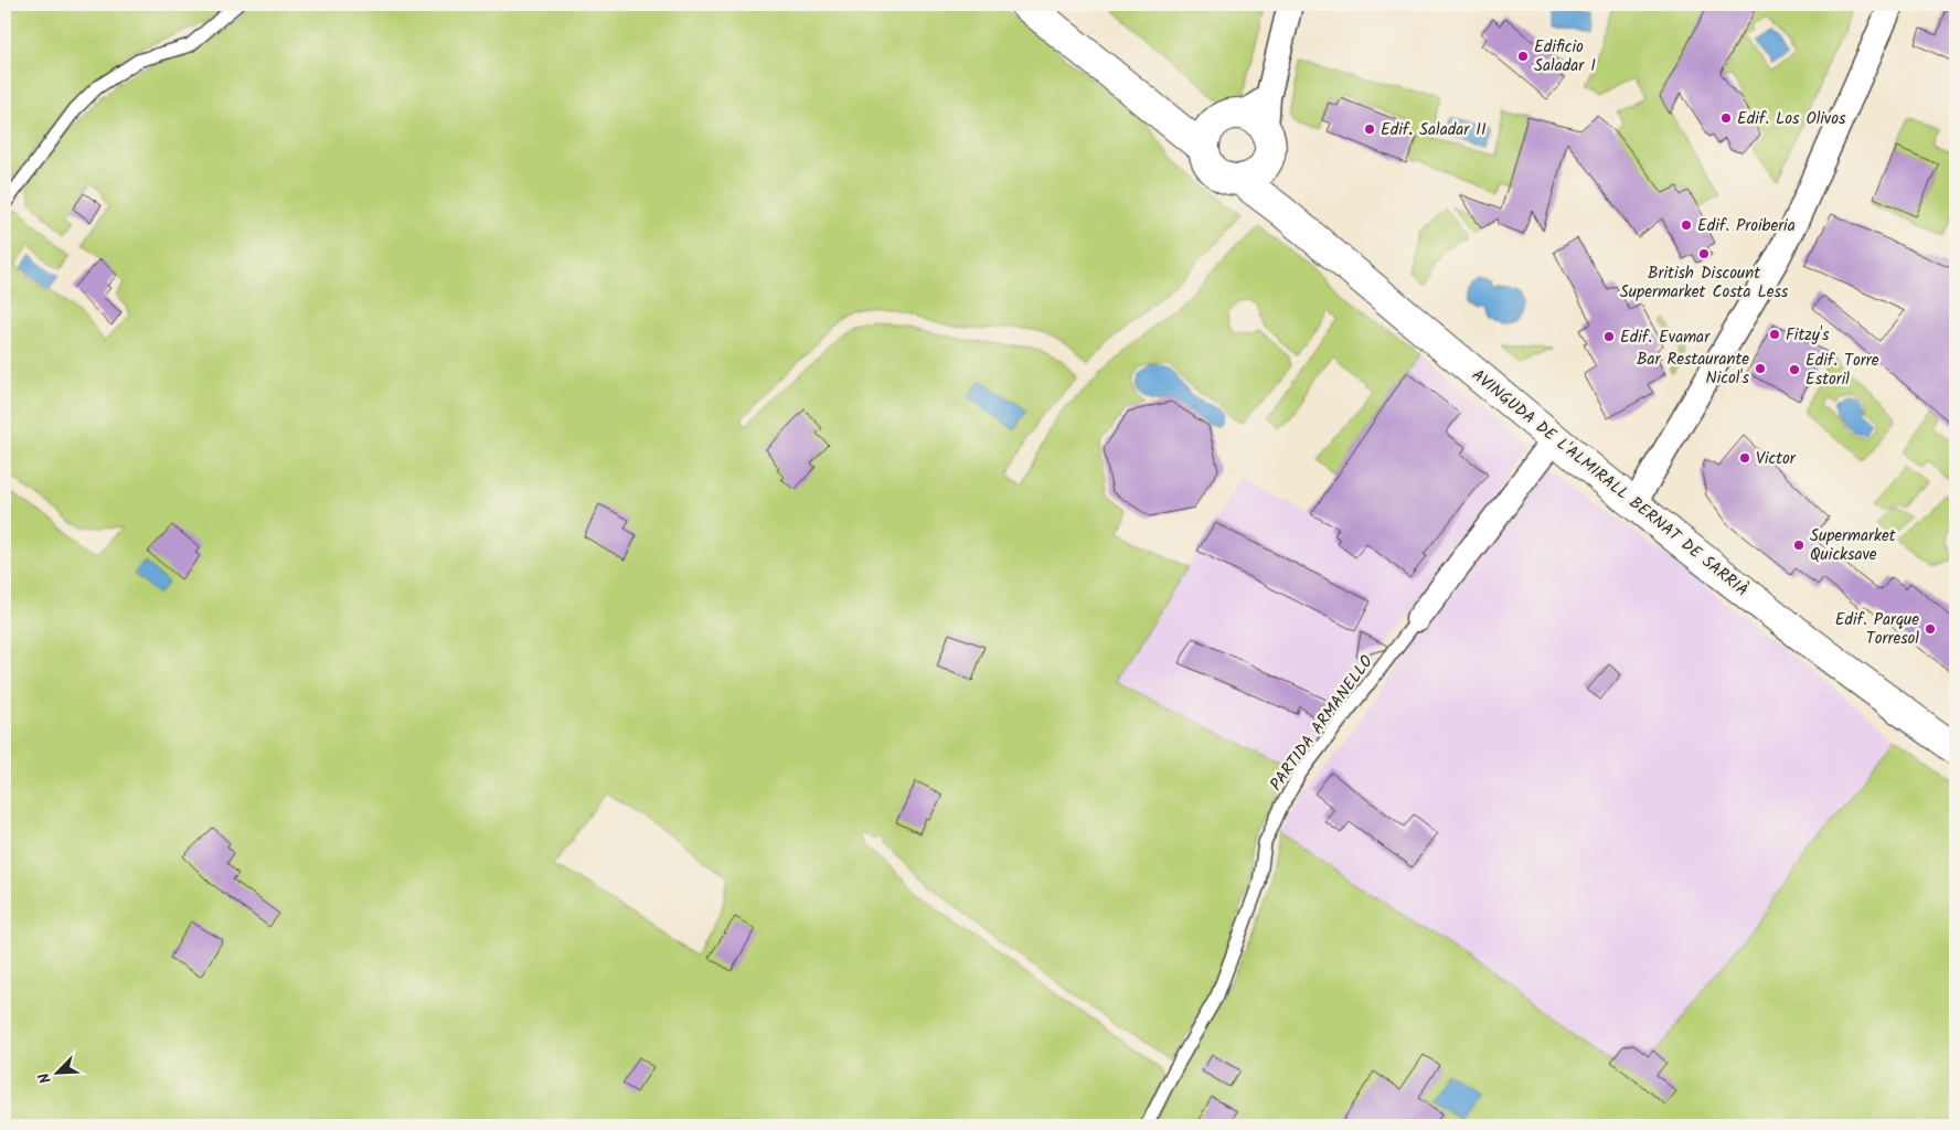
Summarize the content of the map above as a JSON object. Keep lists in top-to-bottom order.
{
  "streets": {
    "street": ["AVINGUDA DE L'ALMIRALL BERNAT DE SARRIÀ"],
    "lane": ["PARTIDA ARMANELLO"]
  },
  "places": [
    "Edificio Saladar I",
    "Edif. Los Olivos",
    "Edif. Saladar II",
    "Edif. Proiberia",
    "British Discount Supermarket Costa Less",
    "Fitzy's",
    "Edif. Evamar",
    "Bar Restaurante Nicol's",
    "Edif. Torre Estoril",
    "Victor",
    "Supermarket Quicksave",
    "Edif. Parque Torresol"
  ],
  "north": "bottom left"
}
